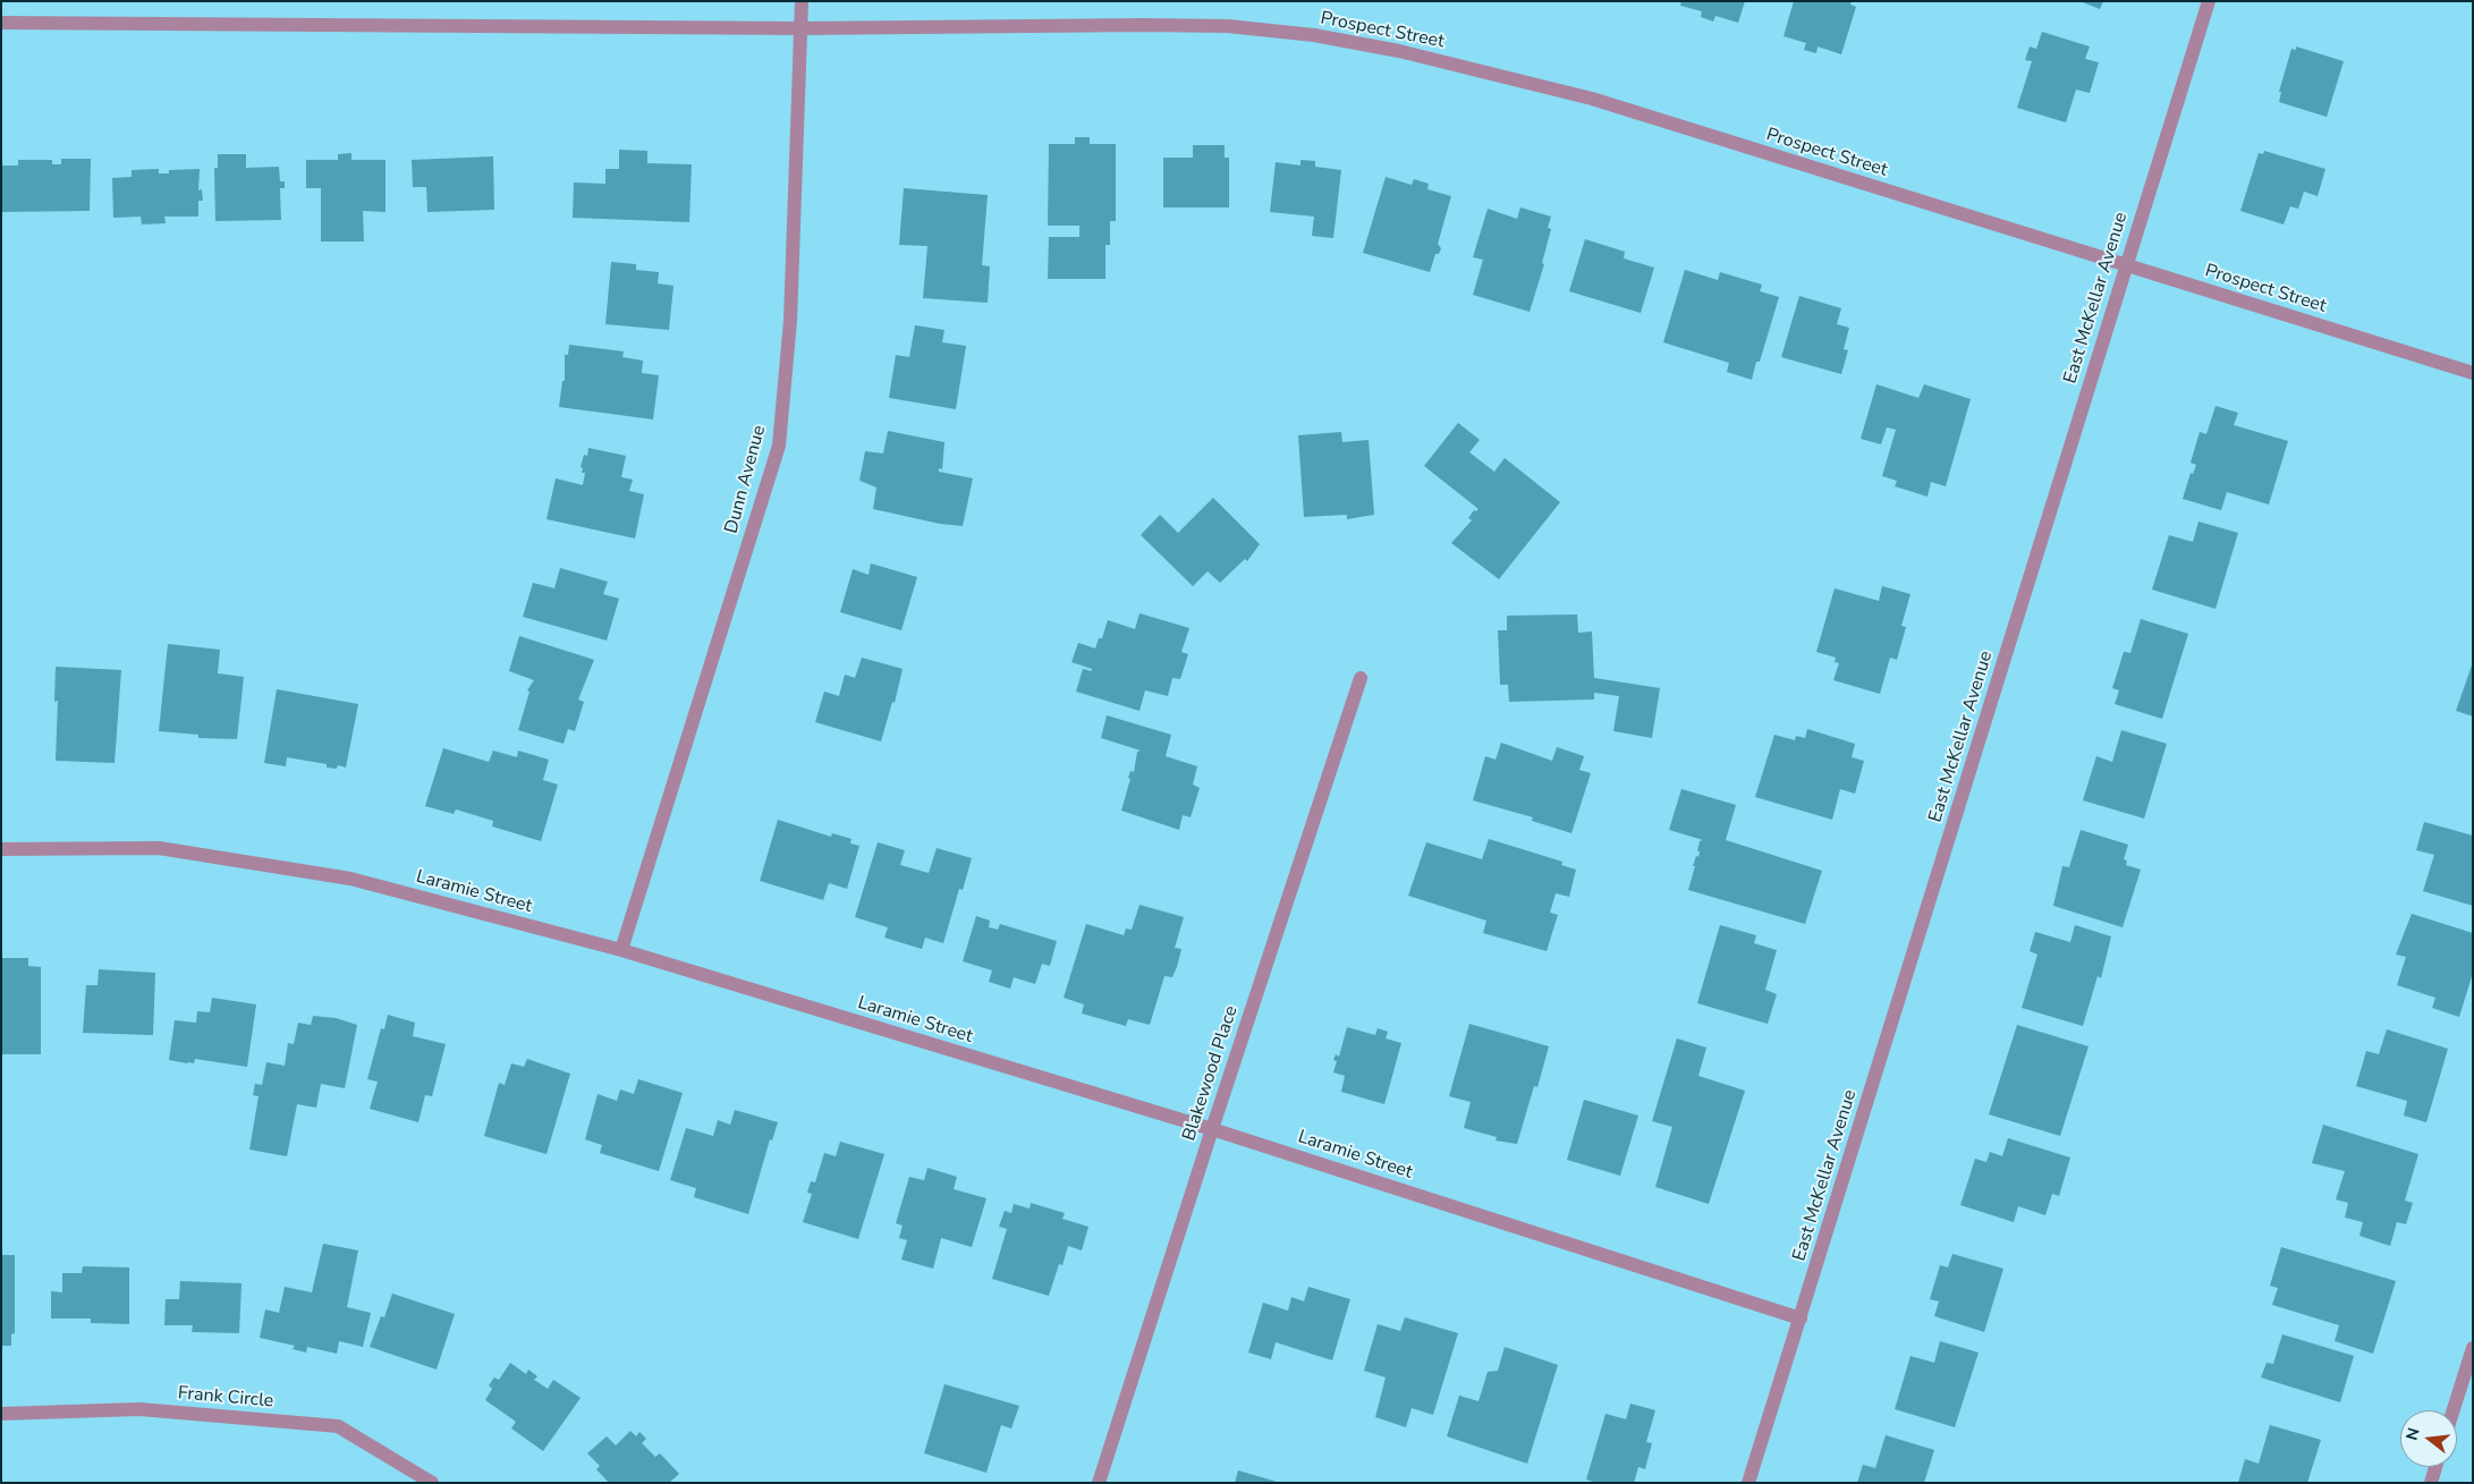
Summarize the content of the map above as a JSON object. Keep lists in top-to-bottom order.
{
  "streets": {
    "street": [
      "Prospect Street",
      "East McKellar Avenue",
      "Dunn Avenue",
      "Laramie Street",
      "Blakewood Place",
      "Frank Circle"
    ]
  },
  "crossings": [
    ["Prospect Street", "East McKellar Avenue"],
    ["Prospect Street", "Dunn Avenue"],
    ["East McKellar Avenue", "Laramie Street"],
    ["Dunn Avenue", "Laramie Street"],
    ["Laramie Street", "Blakewood Place"]
  ],
  "north": "left"
}
